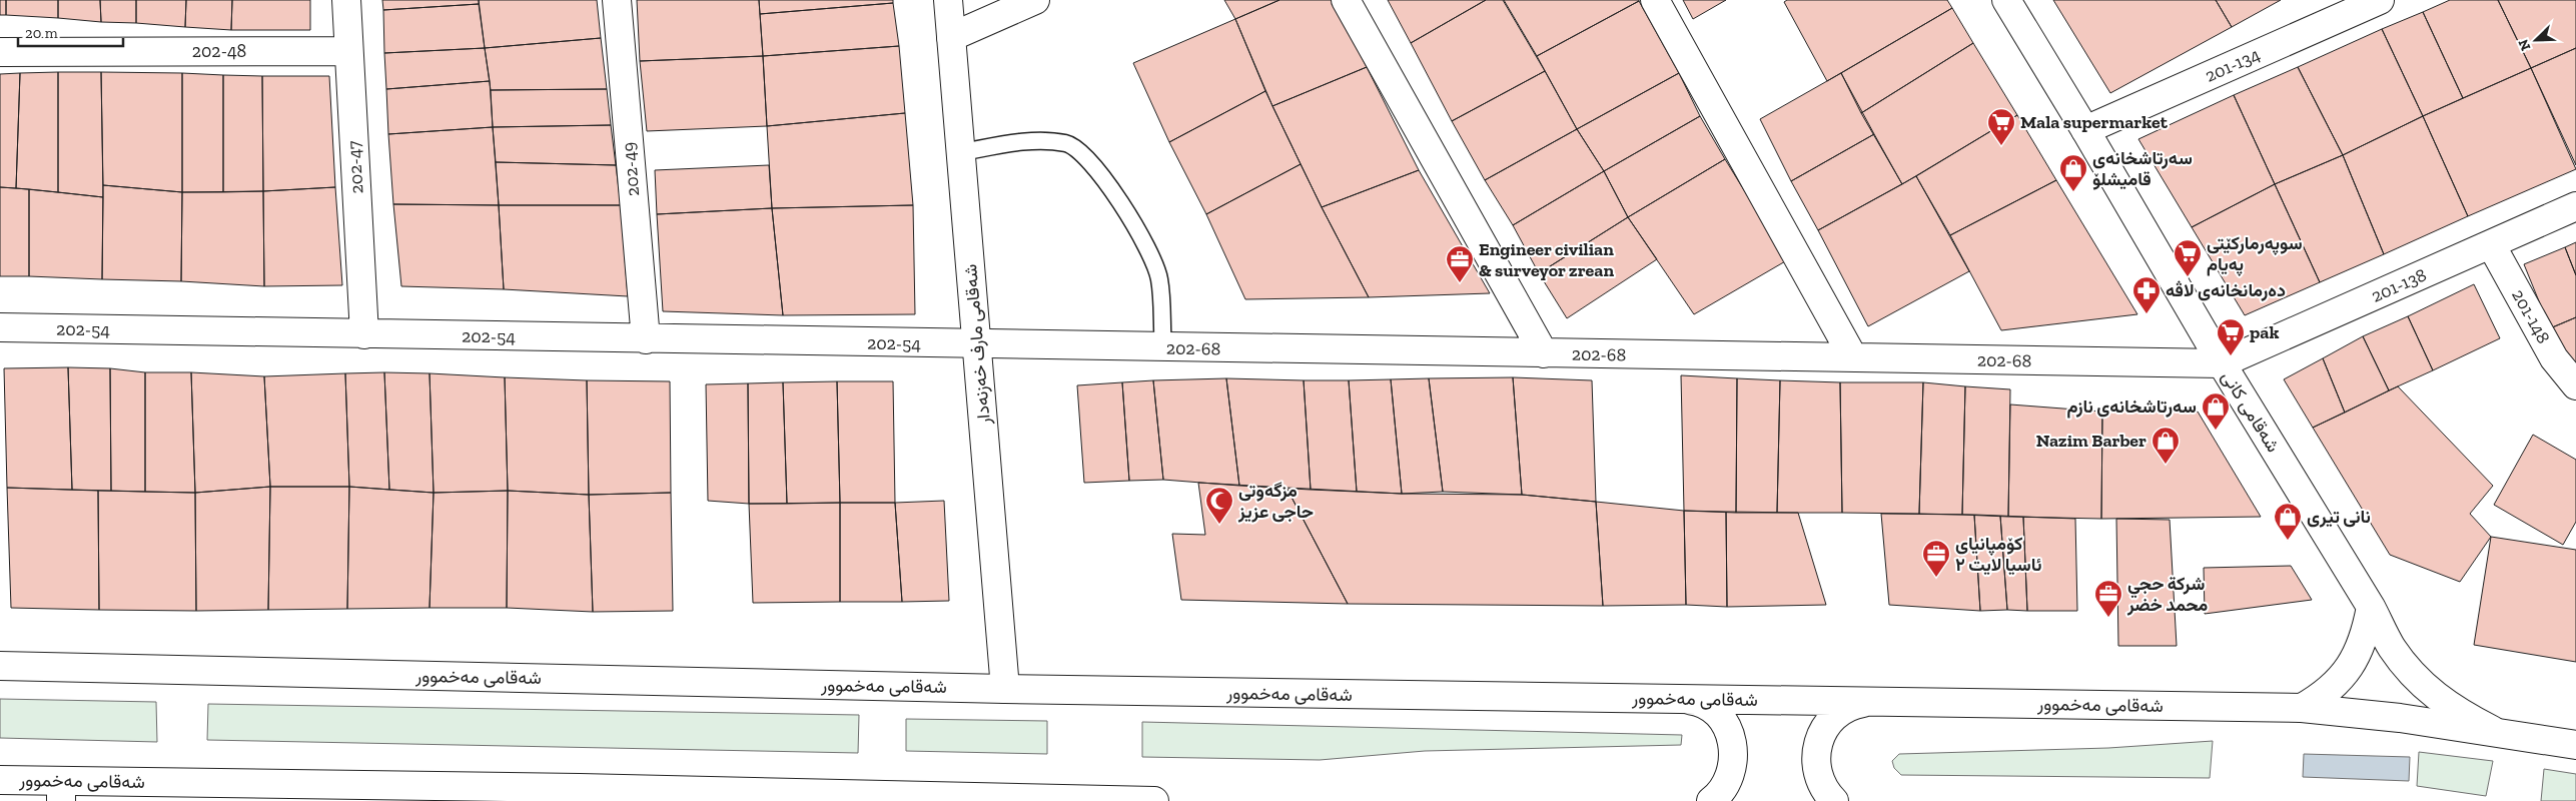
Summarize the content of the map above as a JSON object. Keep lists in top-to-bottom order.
{
  "streets": {
    "main road": [
      "202-48",
      "201-134",
      "202-47",
      "202-49",
      "201-138",
      "201-148",
      "202-54",
      "شەقامی مارف خەزنەدار",
      "202-68",
      "شەقامی کانی",
      "شەقامی مەخموور"
    ]
  },
  "crossings": [
    ["202-48", "202-47"],
    ["201-134", "شەقامی کانی"],
    ["202-47", "202-54"],
    ["202-49", "202-54"],
    ["201-138", "201-148"],
    ["201-138", "202-68"],
    ["201-138", "شەقامی کانی"],
    ["202-54", "شەقامی مارف خەزنەدار"],
    ["202-54", "202-68"],
    ["شەقامی مارف خەزنەدار", "202-68"],
    ["شەقامی مارف خەزنەدار", "شەقامی مەخموور"],
    ["202-68", "شەقامی کانی"],
    ["شەقامی کانی", "شەقامی مەخموور"]
  ],
  "places": {
    "supermarket": ["Mala supermarket", "سوپەرماركێتی پەیام", "pak"],
    "shop": [
      "سەرتاشخانەی قامیشلۆ",
      "سەرتاشخانەی نازم",
      "Nazim Barber",
      "نانی تیری"
    ],
    "office": ["Engineer civilian & surveyor zrean", "کۆمپانیای ئاسیا لایت ٢", "شركة حجي محمد خضر"],
    "pharmacy": ["دەرمانخانەی لاڤە"],
    "mosque": ["مزگەوتی حاجی عزیز"]
  },
  "scale_bar": "20 m",
  "north": "bottom left"
}
